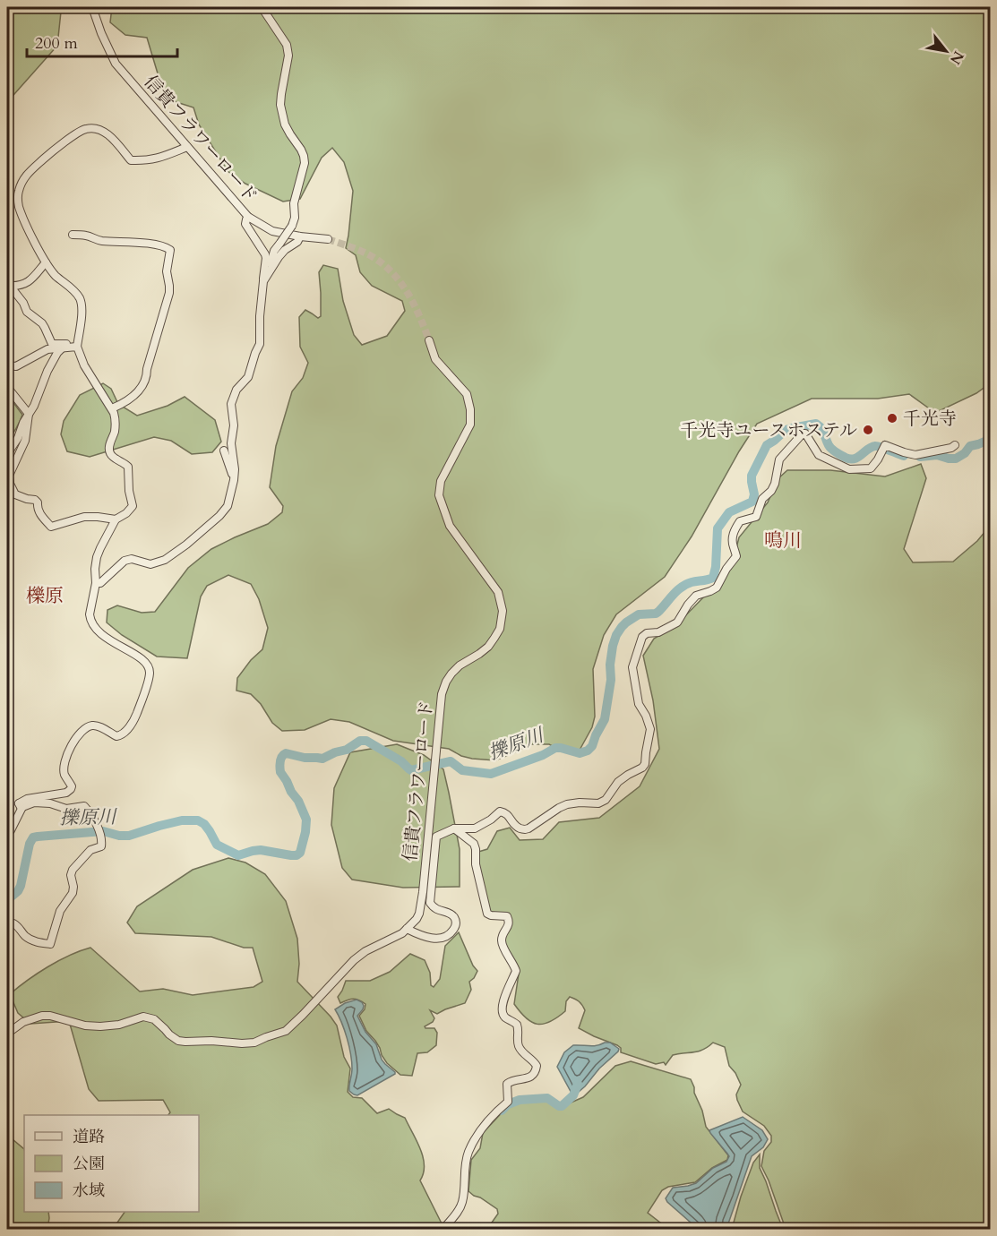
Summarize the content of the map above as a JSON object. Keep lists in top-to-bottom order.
{
  "streets": {
    "street": ["信貴フラワーロード"]
  },
  "districts": ["鳴川", "櫟原"],
  "water": ["擽原川"],
  "places": ["千光寺", "千光寺ユースホステル"],
  "legend": ["道路", "公園", "水域"],
  "scale_bar": "200 m",
  "north": "bottom right"
}
